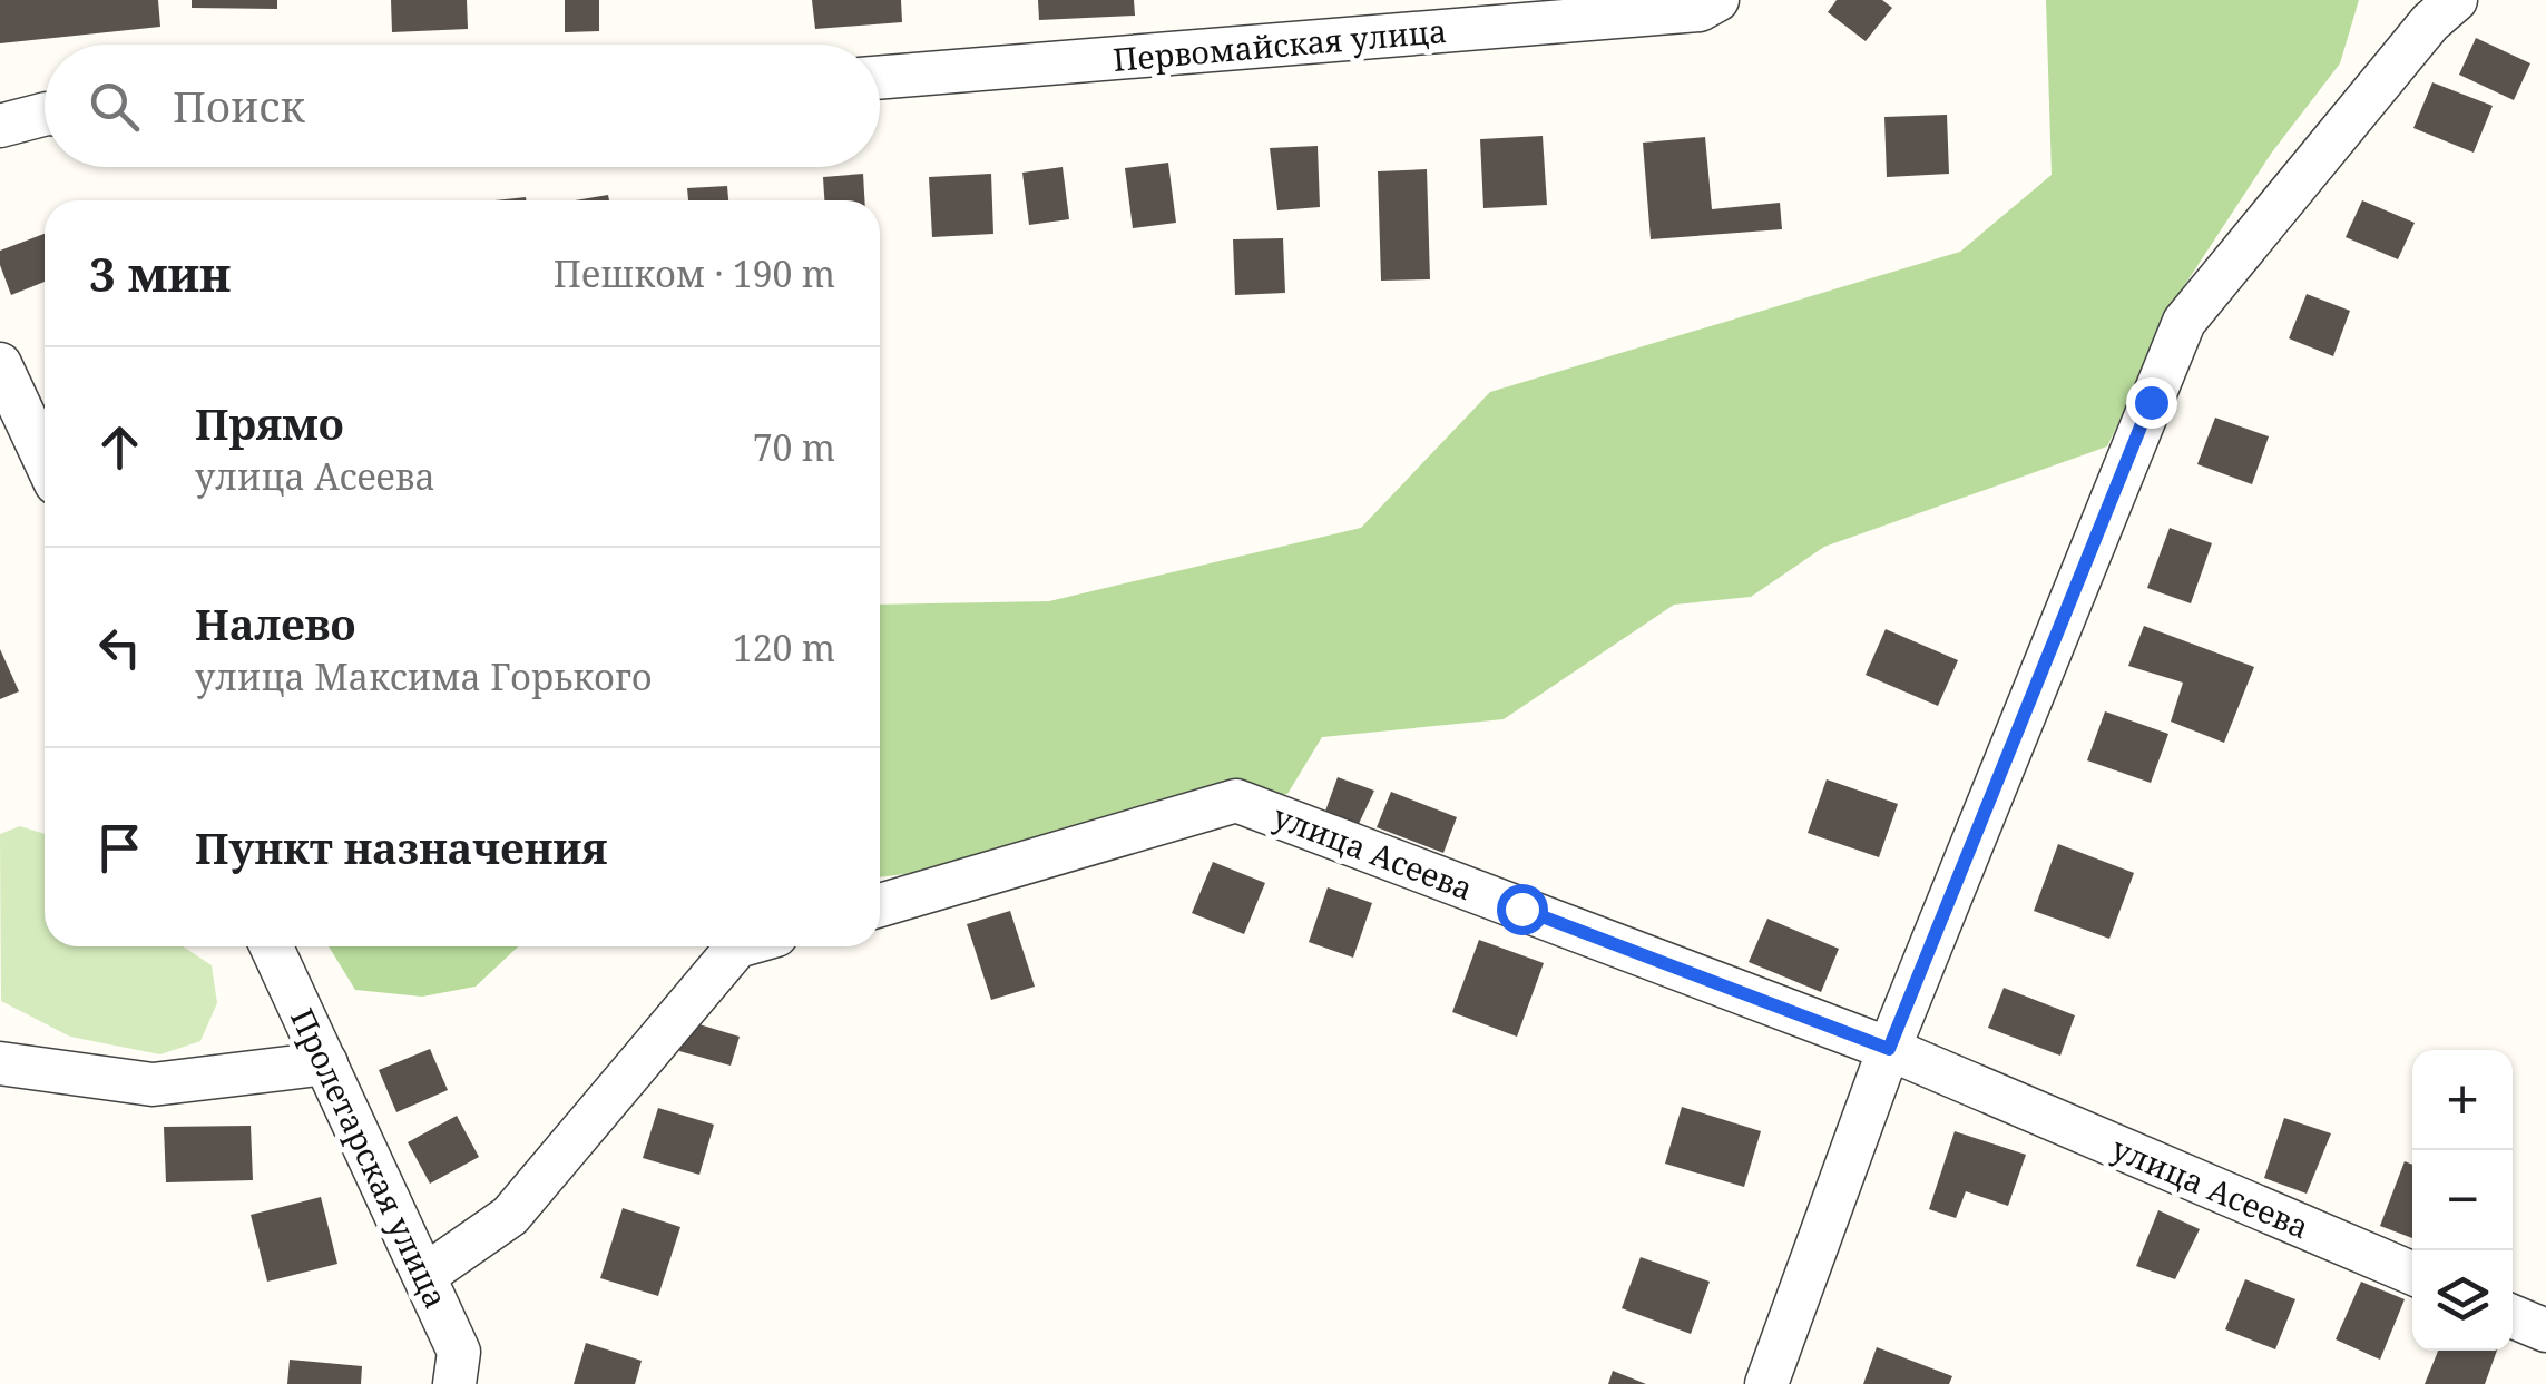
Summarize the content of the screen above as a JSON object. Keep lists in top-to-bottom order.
{
  "streets": {
    "street": ["Первомайская улица", "улица Асеева", "Пролетарская улица"]
  },
  "page": {
    "search": "Поиск",
    "heading": ["3 мин", "Пешком · 190 m"],
    "list": [
      ["Прямо", "улица Асеева", "70 m"],
      ["Налево", "улица Максима Горького", "120 m"],
      "Пункт назначения"
    ],
    "map_buttons": ["+", "−"]
  }
}
